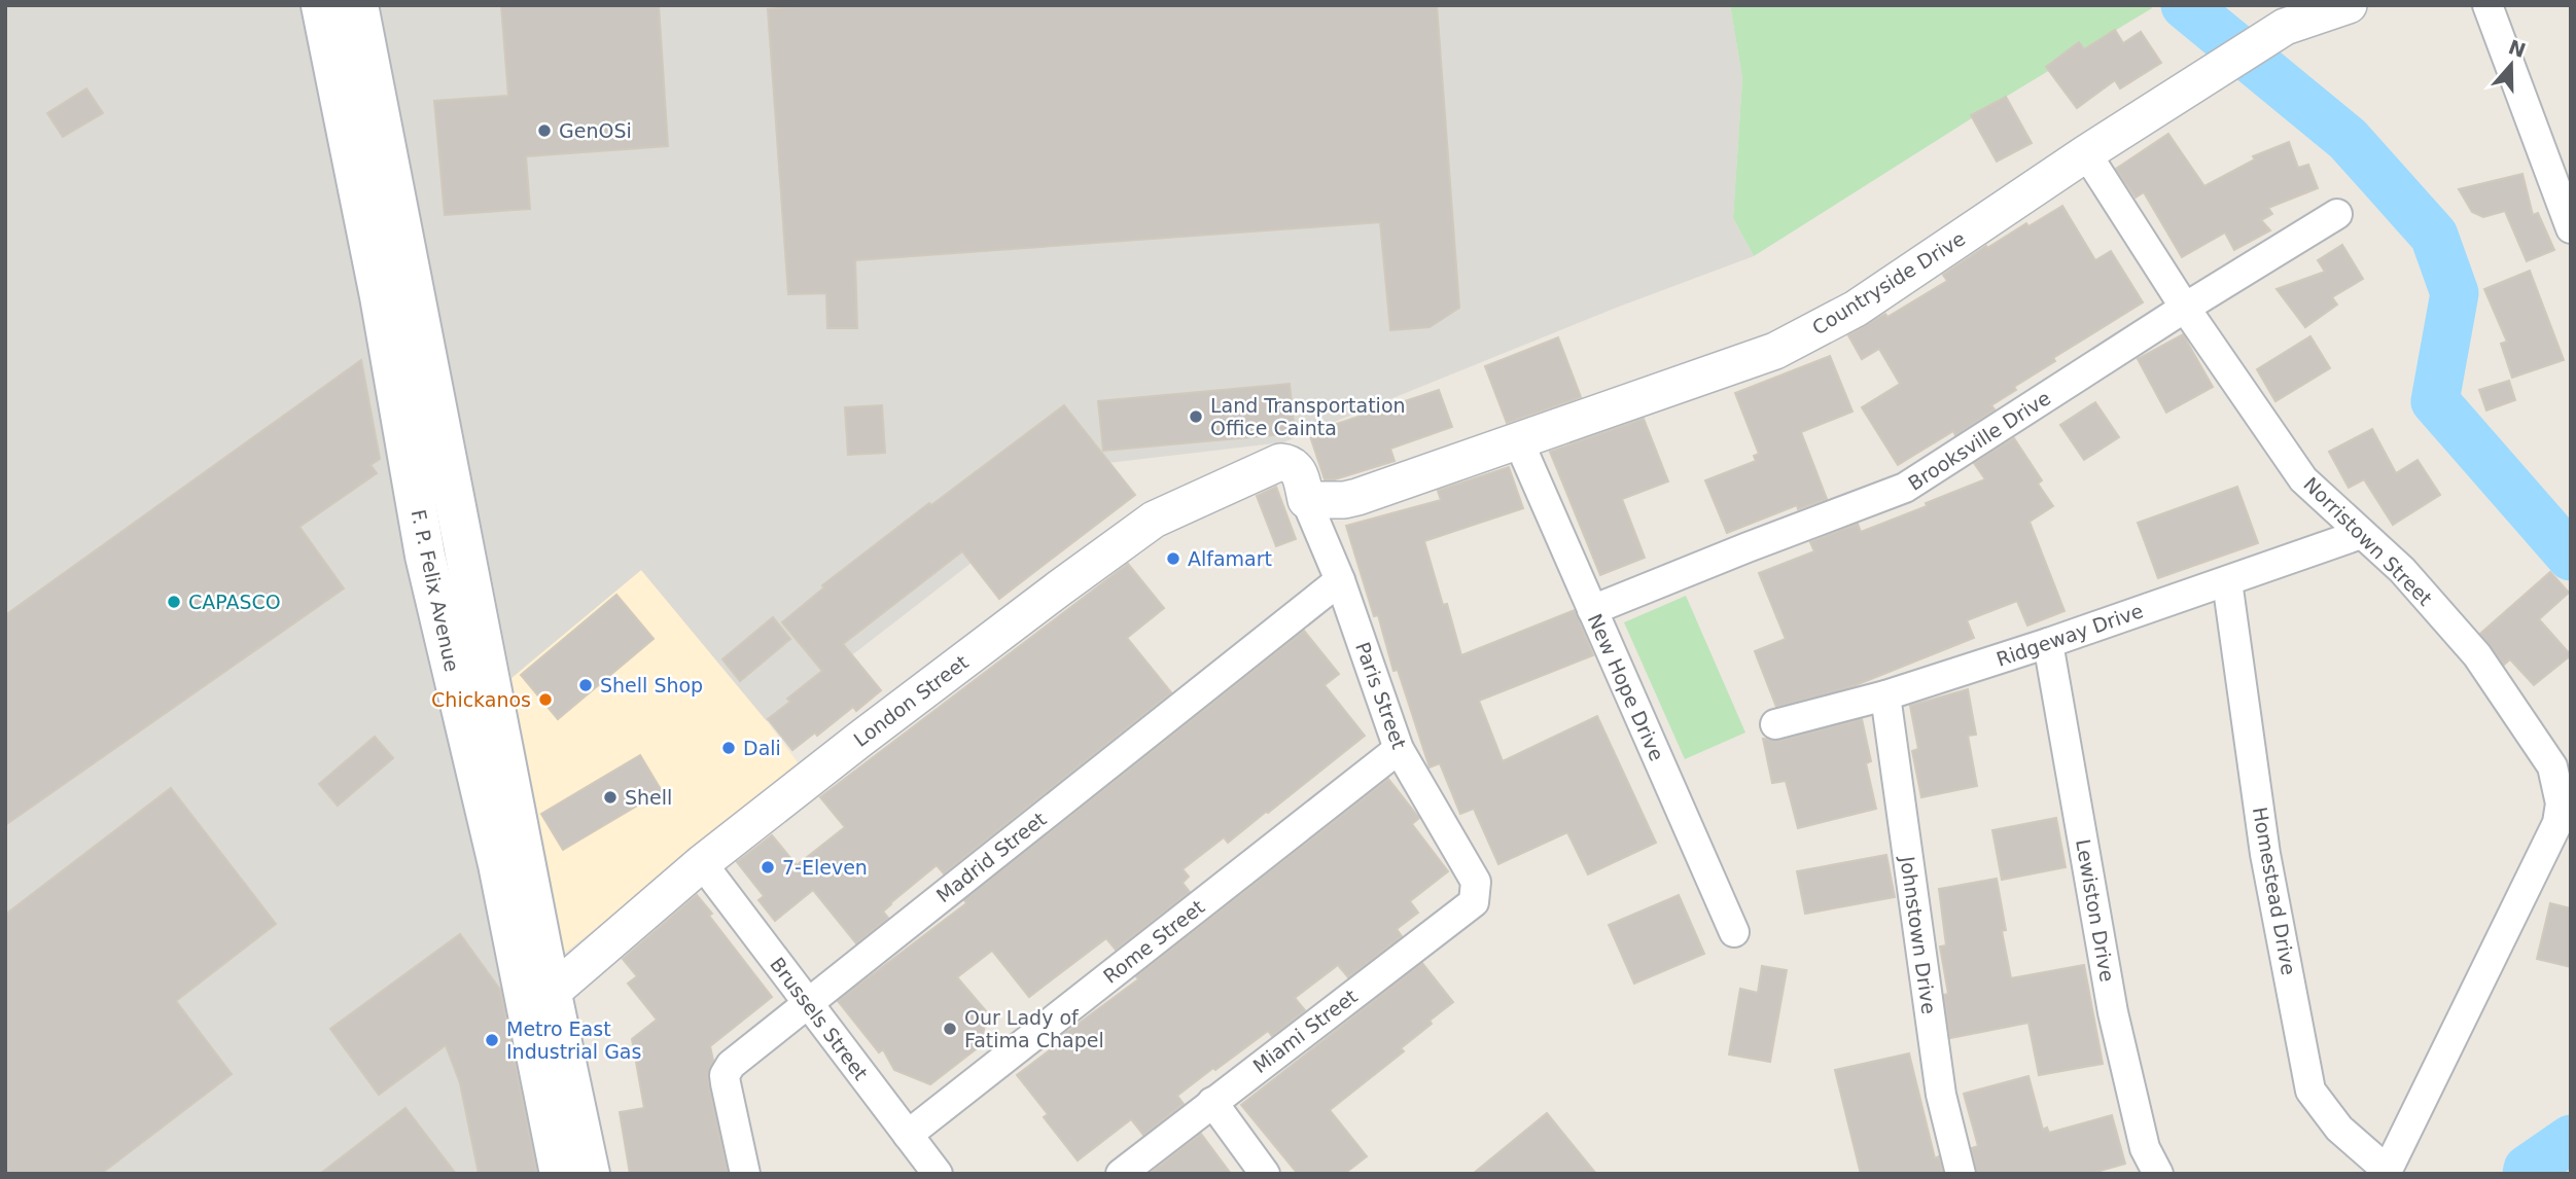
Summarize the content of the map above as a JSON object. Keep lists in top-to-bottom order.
{
  "streets": {
    "main road": ["F. P. Felix Avenue"],
    "street": [
      "Countryside Drive",
      "Brooksville Drive",
      "Norristown Street",
      "Ridgeway Drive",
      "New Hope Drive",
      "Paris Street",
      "London Street",
      "Madrid Street",
      "Homestead Drive",
      "Lewiston Drive",
      "Johnstown Drive",
      "Rome Street",
      "Brussels Street",
      "Miami Street"
    ]
  },
  "crossings": [
    ["Countryside Drive", "Norristown Street"],
    ["Countryside Drive", "New Hope Drive"],
    ["Countryside Drive", "Paris Street"],
    ["Countryside Drive", "London Street"],
    ["Brooksville Drive", "Norristown Street"],
    ["Brooksville Drive", "New Hope Drive"],
    ["Norristown Street", "Ridgeway Drive"],
    ["Norristown Street", "Homestead Drive"],
    ["F. P. Felix Avenue", "London Street"],
    ["Ridgeway Drive", "Homestead Drive"],
    ["Ridgeway Drive", "Lewiston Drive"],
    ["Ridgeway Drive", "Johnstown Drive"],
    ["Paris Street", "London Street"],
    ["Paris Street", "Madrid Street"],
    ["Paris Street", "Rome Street"],
    ["Paris Street", "Miami Street"],
    ["London Street", "Brussels Street"],
    ["Madrid Street", "Brussels Street"],
    ["Rome Street", "Brussels Street"]
  ],
  "places": [
    "GenOSi",
    "Land Transportation Office Cainta",
    "Alfamart",
    "CAPASCO",
    "Shell Shop",
    "Chickanos",
    "Dali",
    "Shell",
    "7-Eleven",
    "Our Lady of Fatima Chapel",
    "Metro East Industrial Gas"
  ],
  "north": "top"
}
